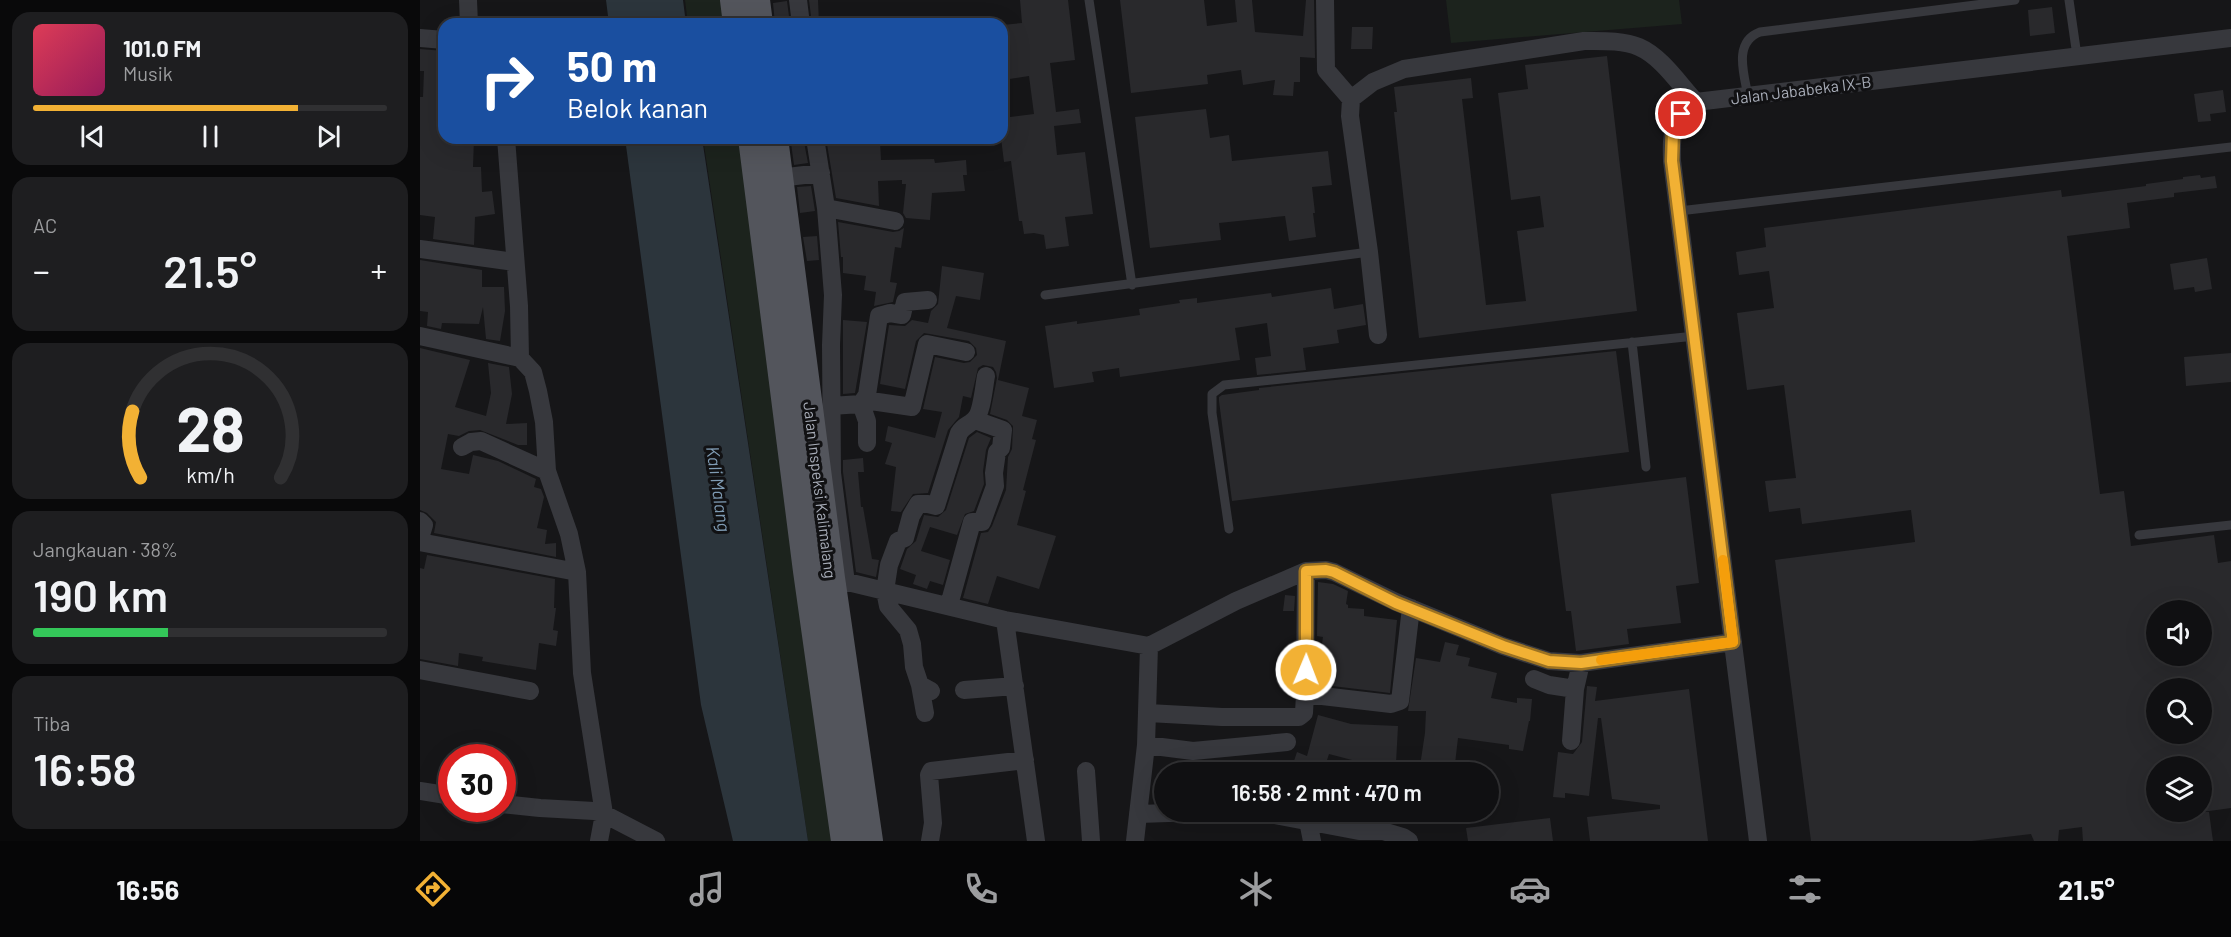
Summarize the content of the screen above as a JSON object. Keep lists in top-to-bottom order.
{
  "streets": {
    "main road": ["Jalan Inspeksi Kalimalang"],
    "street": ["Jalan Jababeka IX-B"]
  },
  "water": ["Kali Malang"],
  "page": {
    "turn": ["50 m", "Belok kanan"],
    "song": ["101.0 FM", "Musik"],
    "tile": [
      "AC",
      ["Jangkauan · 38%", "190 km"],
      ["Tiba", "16:58"]
    ],
    "heat": ["−", "21.5°", "+"],
    "limit": "30",
    "trip": "16:58 · 2 mnt · 470 m",
    "tabs": ["16:56", "21.5°"],
    "gauge": ["28", "km/h"]
  }
}
